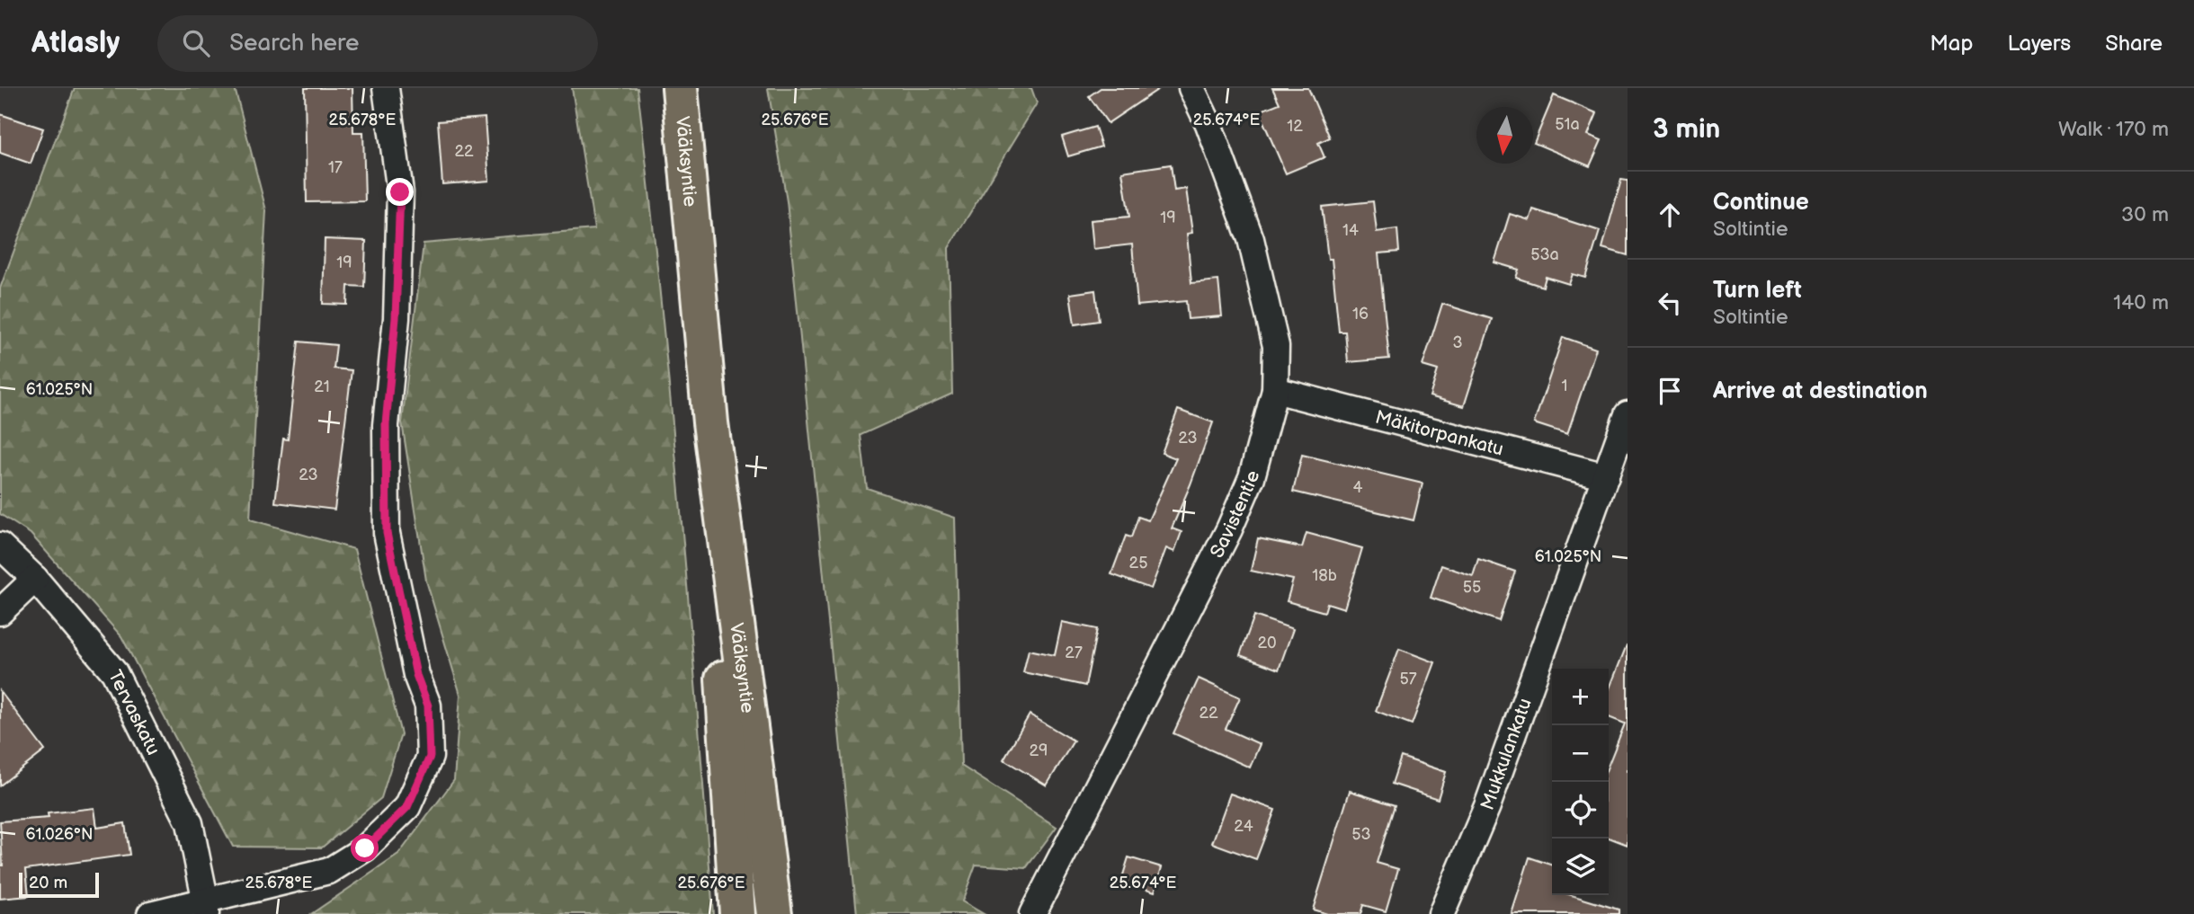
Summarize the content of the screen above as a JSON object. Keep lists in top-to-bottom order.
{
  "streets": {
    "highway": ["Vääksyntie"],
    "street": [
      "Mäkitorpankatu",
      "Savistentie",
      "Tervaskatu",
      "Mukkulankatu"
    ]
  },
  "crossings": [
    ["Mäkitorpankatu", "Savistentie"],
    ["Mäkitorpankatu", "Mukkulankatu"]
  ],
  "house_numbers": [
    "51a",
    "12",
    "22",
    "17",
    "19",
    "14",
    "53a",
    "19",
    "16",
    "3",
    "1",
    "21",
    "23",
    "23",
    "4",
    "25",
    "18b",
    "55",
    "20",
    "27",
    "57",
    "22",
    "29",
    "24",
    "53"
  ],
  "scale_bar": "20 m",
  "north": "bottom",
  "page": {
    "header": "Atlasly",
    "search": "Search here",
    "nav": ["Map", "Layers", "Share"],
    "heading": ["3 min", "Walk · 170 m"],
    "list": [
      ["Continue", "Soltintie", "30 m"],
      ["Turn left", "Soltintie", "140 m"],
      "Arrive at destination"
    ],
    "map_buttons": ["+", "−"],
    "scale": "20 m"
  },
  "coordinates": [
    "25.678°E",
    "25.676°E",
    "25.674°E",
    "61.025°N",
    "61.026°N"
  ]
}
